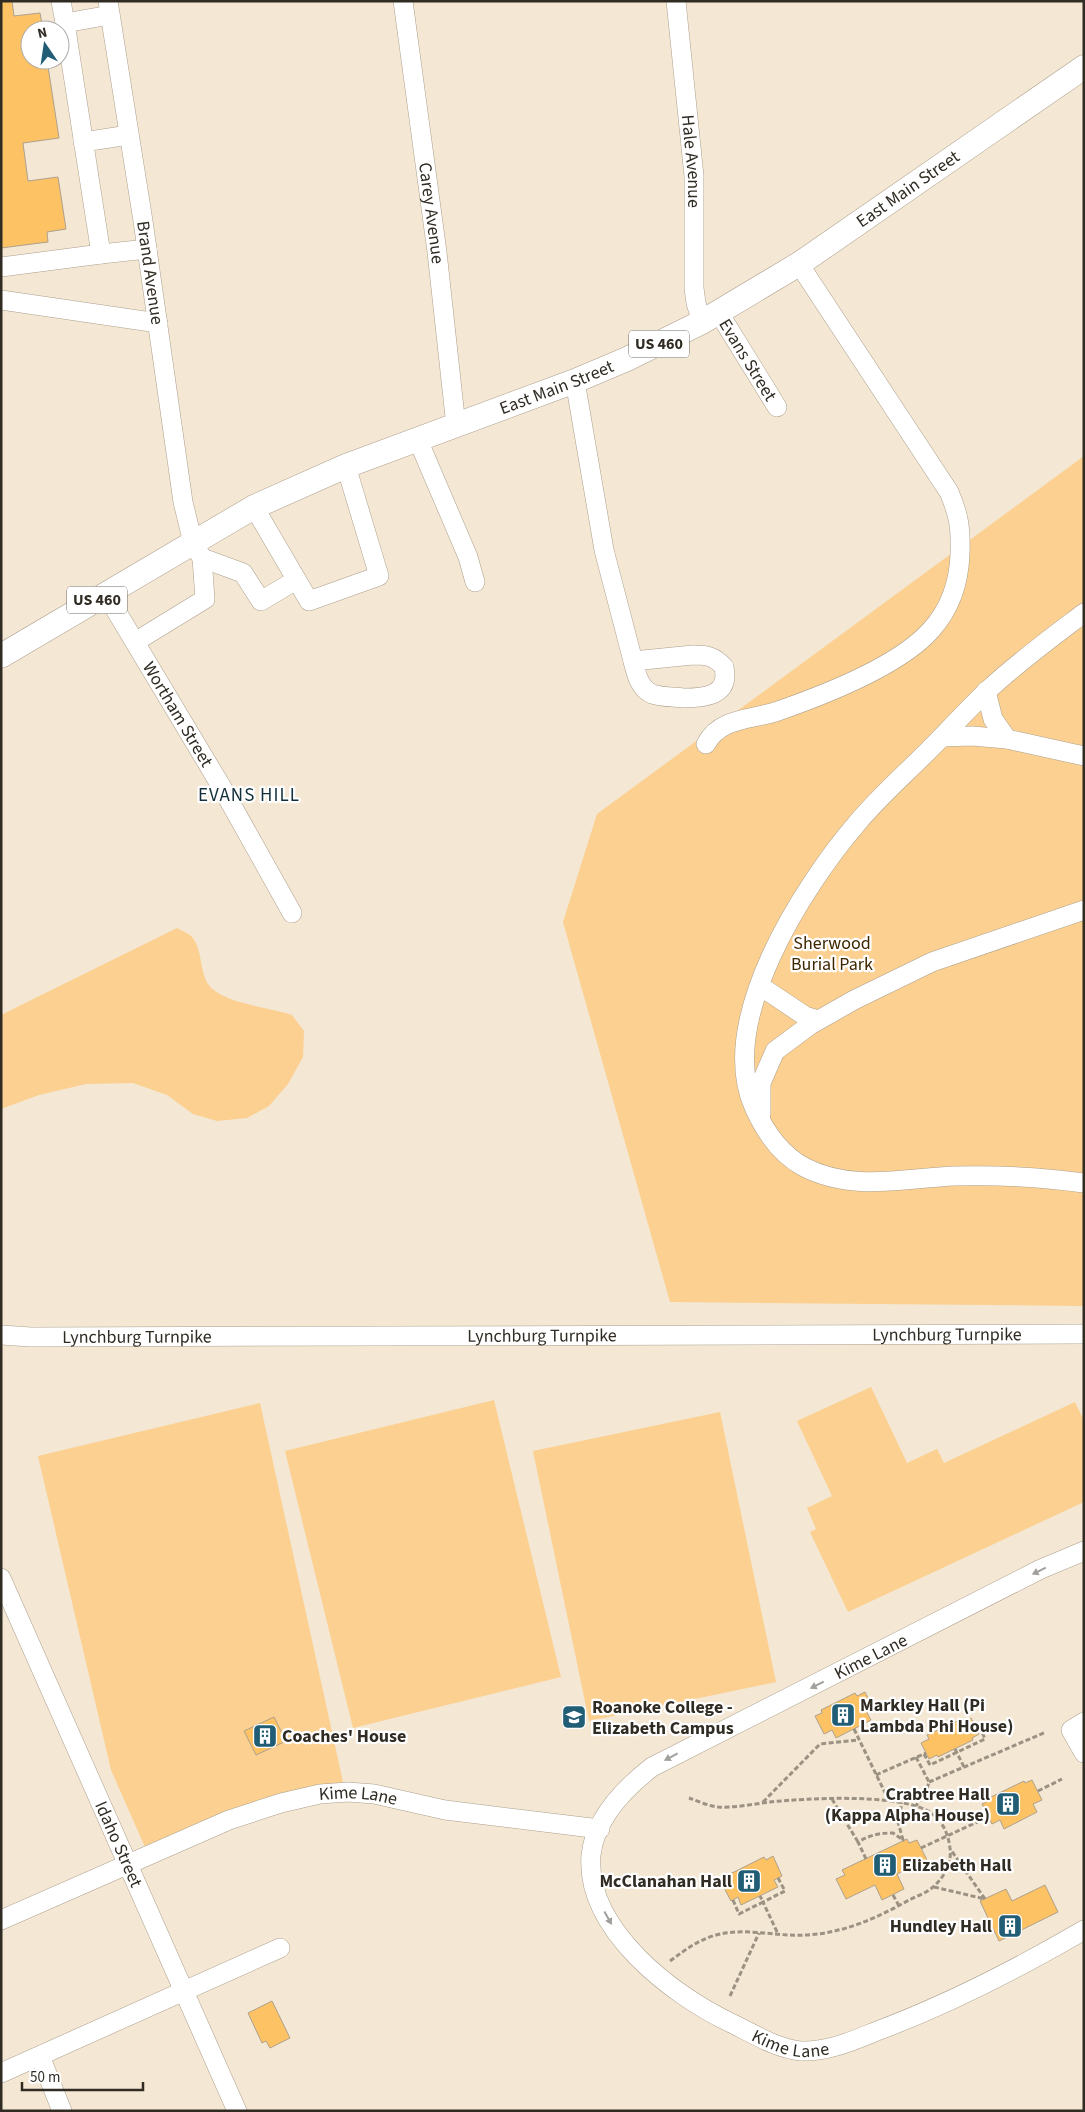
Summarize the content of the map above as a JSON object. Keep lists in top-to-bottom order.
{
  "streets": {
    "main road": ["East Main Street", "US 460"],
    "street": [
      "Hale Avenue",
      "Carey Avenue",
      "Brand Avenue",
      "Evans Street",
      "Wortham Street",
      "Lynchburg Turnpike",
      "Kime Lane",
      "Idaho Street"
    ]
  },
  "crossings": [
    ["Hale Avenue", "East Main Street"],
    ["Hale Avenue", "Evans Street"],
    ["East Main Street", "Carey Avenue"],
    ["East Main Street", "Brand Avenue"],
    ["East Main Street", "Evans Street"],
    ["East Main Street", "Wortham Street"],
    ["Brand Avenue", "Wortham Street"],
    ["Kime Lane", "Idaho Street"]
  ],
  "districts": ["EVANS HILL"],
  "parks": ["Sherwood Burial Park"],
  "places": {
    "building": [
      "Markley Hall (Pi Lambda Phi House)",
      "Coaches' House",
      "Crabtree Hall (Kappa Alpha House)",
      "Elizabeth Hall",
      "McClanahan Hall",
      "Hundley Hall"
    ],
    "school or university": ["Roanoke College - Elizabeth Campus"]
  },
  "scale_bar": "50 m",
  "north": "top"
}
